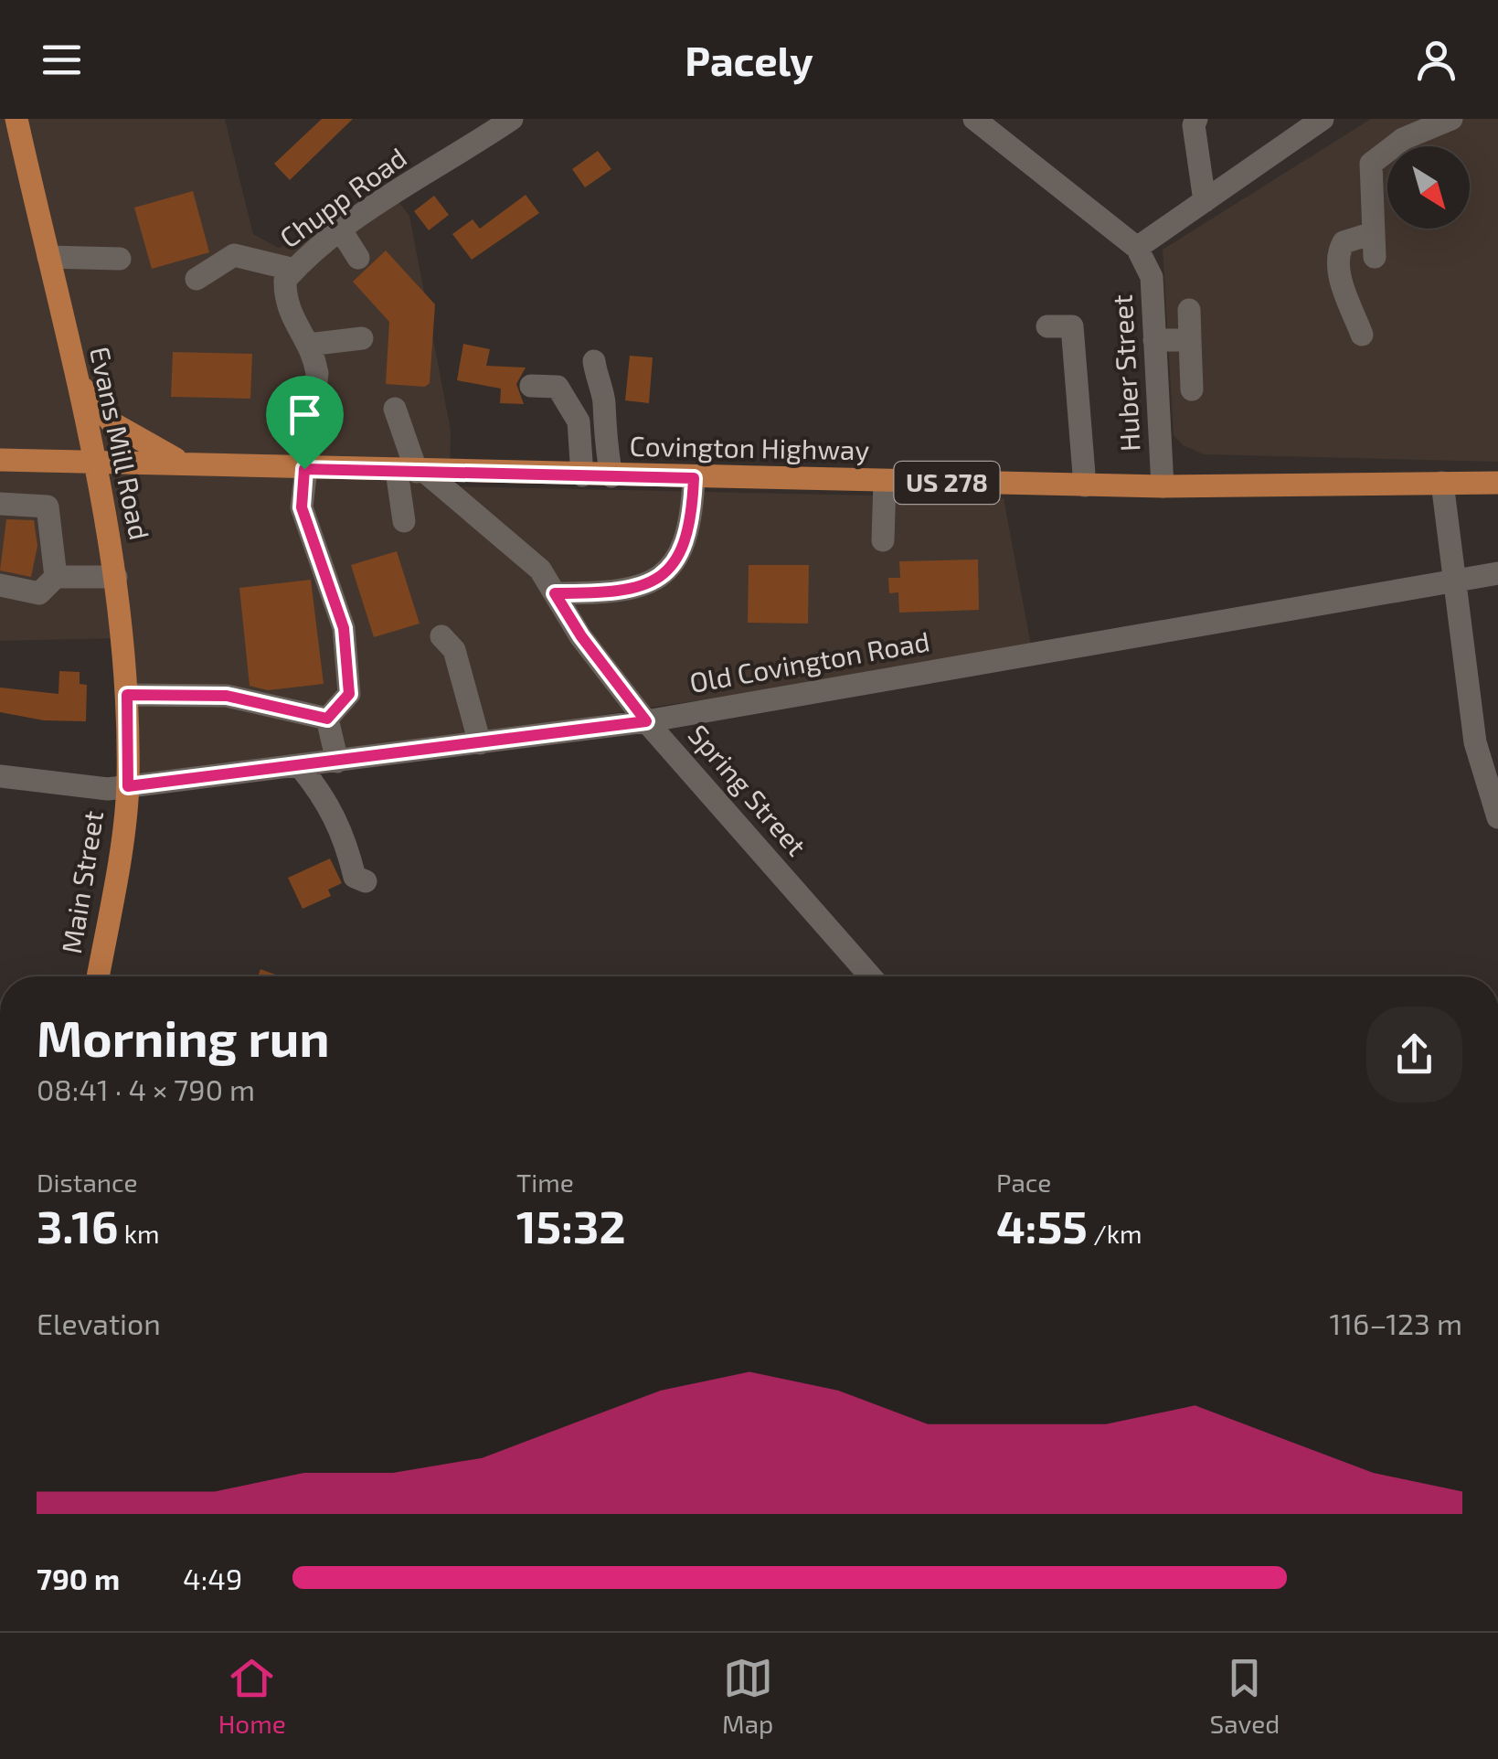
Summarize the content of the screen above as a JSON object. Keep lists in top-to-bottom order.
{
  "streets": {
    "main road": [
      "Evans Mill Road",
      "Covington Highway",
      "US 278",
      "Main Street"
    ],
    "street": [
      "Chupp Road",
      "Huber Street",
      "Old Covington Road",
      "Spring Street"
    ]
  },
  "crossings": [
    ["Chupp Road", "Covington Highway"],
    ["Huber Street", "Covington Highway"],
    ["Evans Mill Road", "Covington Highway"],
    ["Evans Mill Road", "Old Covington Road"],
    ["Evans Mill Road", "Main Street"],
    ["Covington Highway", "Spring Street"],
    ["Old Covington Road", "Spring Street"],
    ["Old Covington Road", "Main Street"]
  ],
  "north": "bottom right",
  "page": {
    "header": "Pacely",
    "heading": ["Morning run", "08:41 · 4 × 790 m"],
    "stats": [
      ["Distance", "3.16 km"],
      ["Time", "15:32"],
      ["Pace", "4:55 /km"]
    ],
    "chart": ["Elevation", "116–123 m"],
    "list": [
      {
        "name": "790 m",
        "note": "4:49"
      }
    ],
    "tabs": ["Home", "Map", "Saved"]
  }
}
